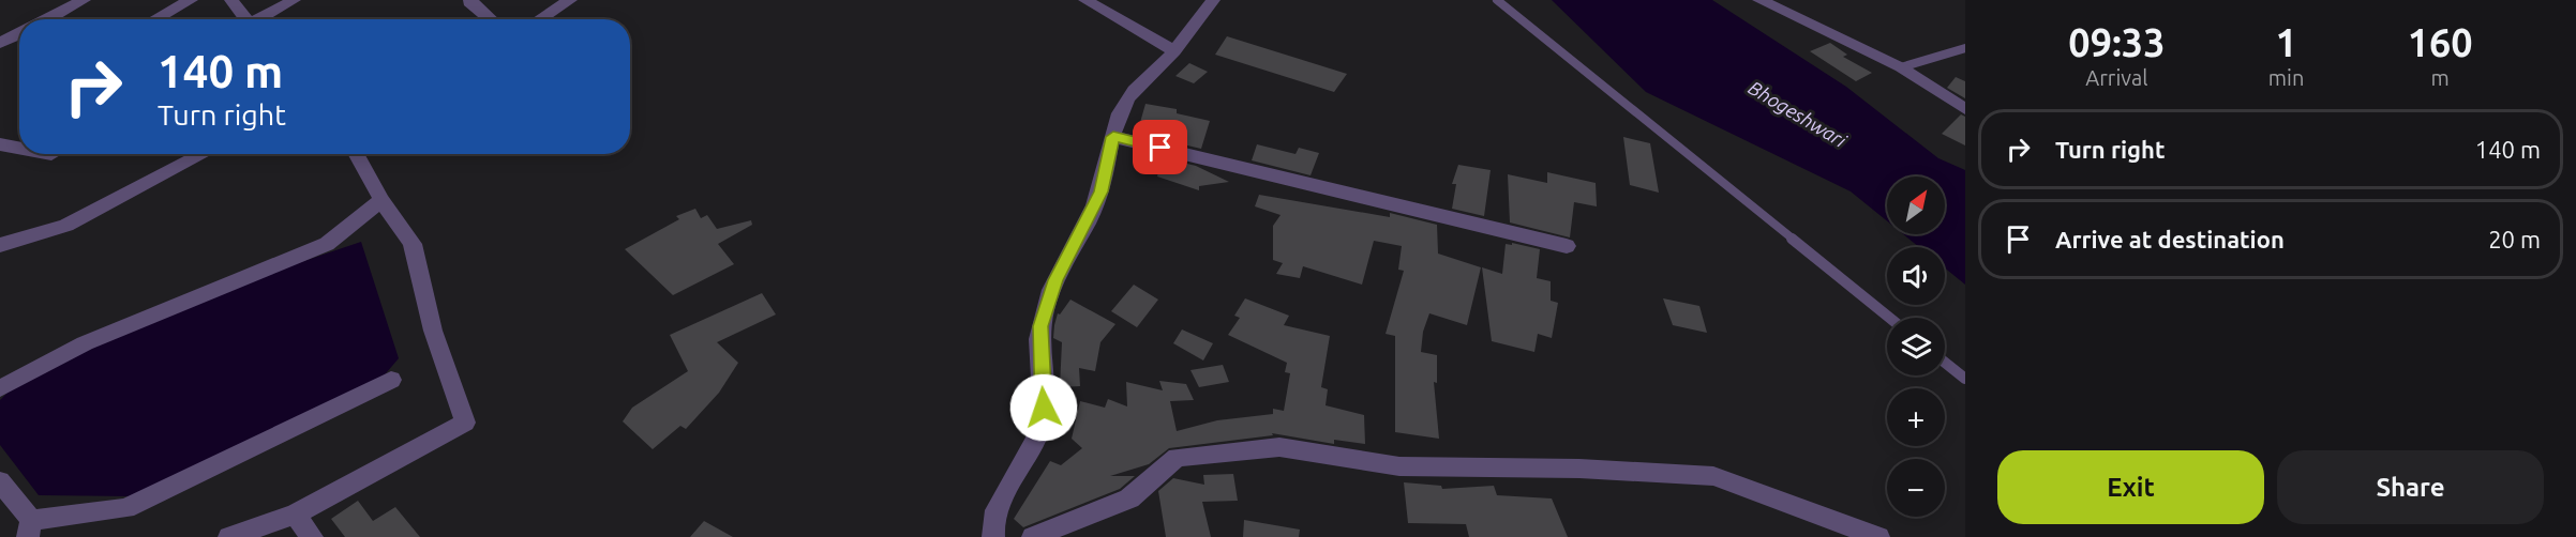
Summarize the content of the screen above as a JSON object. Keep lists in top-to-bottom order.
{
  "water": ["Bhogeshwari"],
  "north": "top right",
  "page": {
    "eta": [
      "09:33",
      "Arrival",
      "1",
      "min",
      "160",
      "m"
    ],
    "turn": ["140 m", "Turn right"],
    "list": [
      {
        "name": "Turn right",
        "value": "140 m"
      },
      {
        "name": "Arrive at destination",
        "value": "20 m"
      }
    ],
    "map_buttons": ["+", "−"],
    "buttons": ["Exit", "Share"]
  }
}
